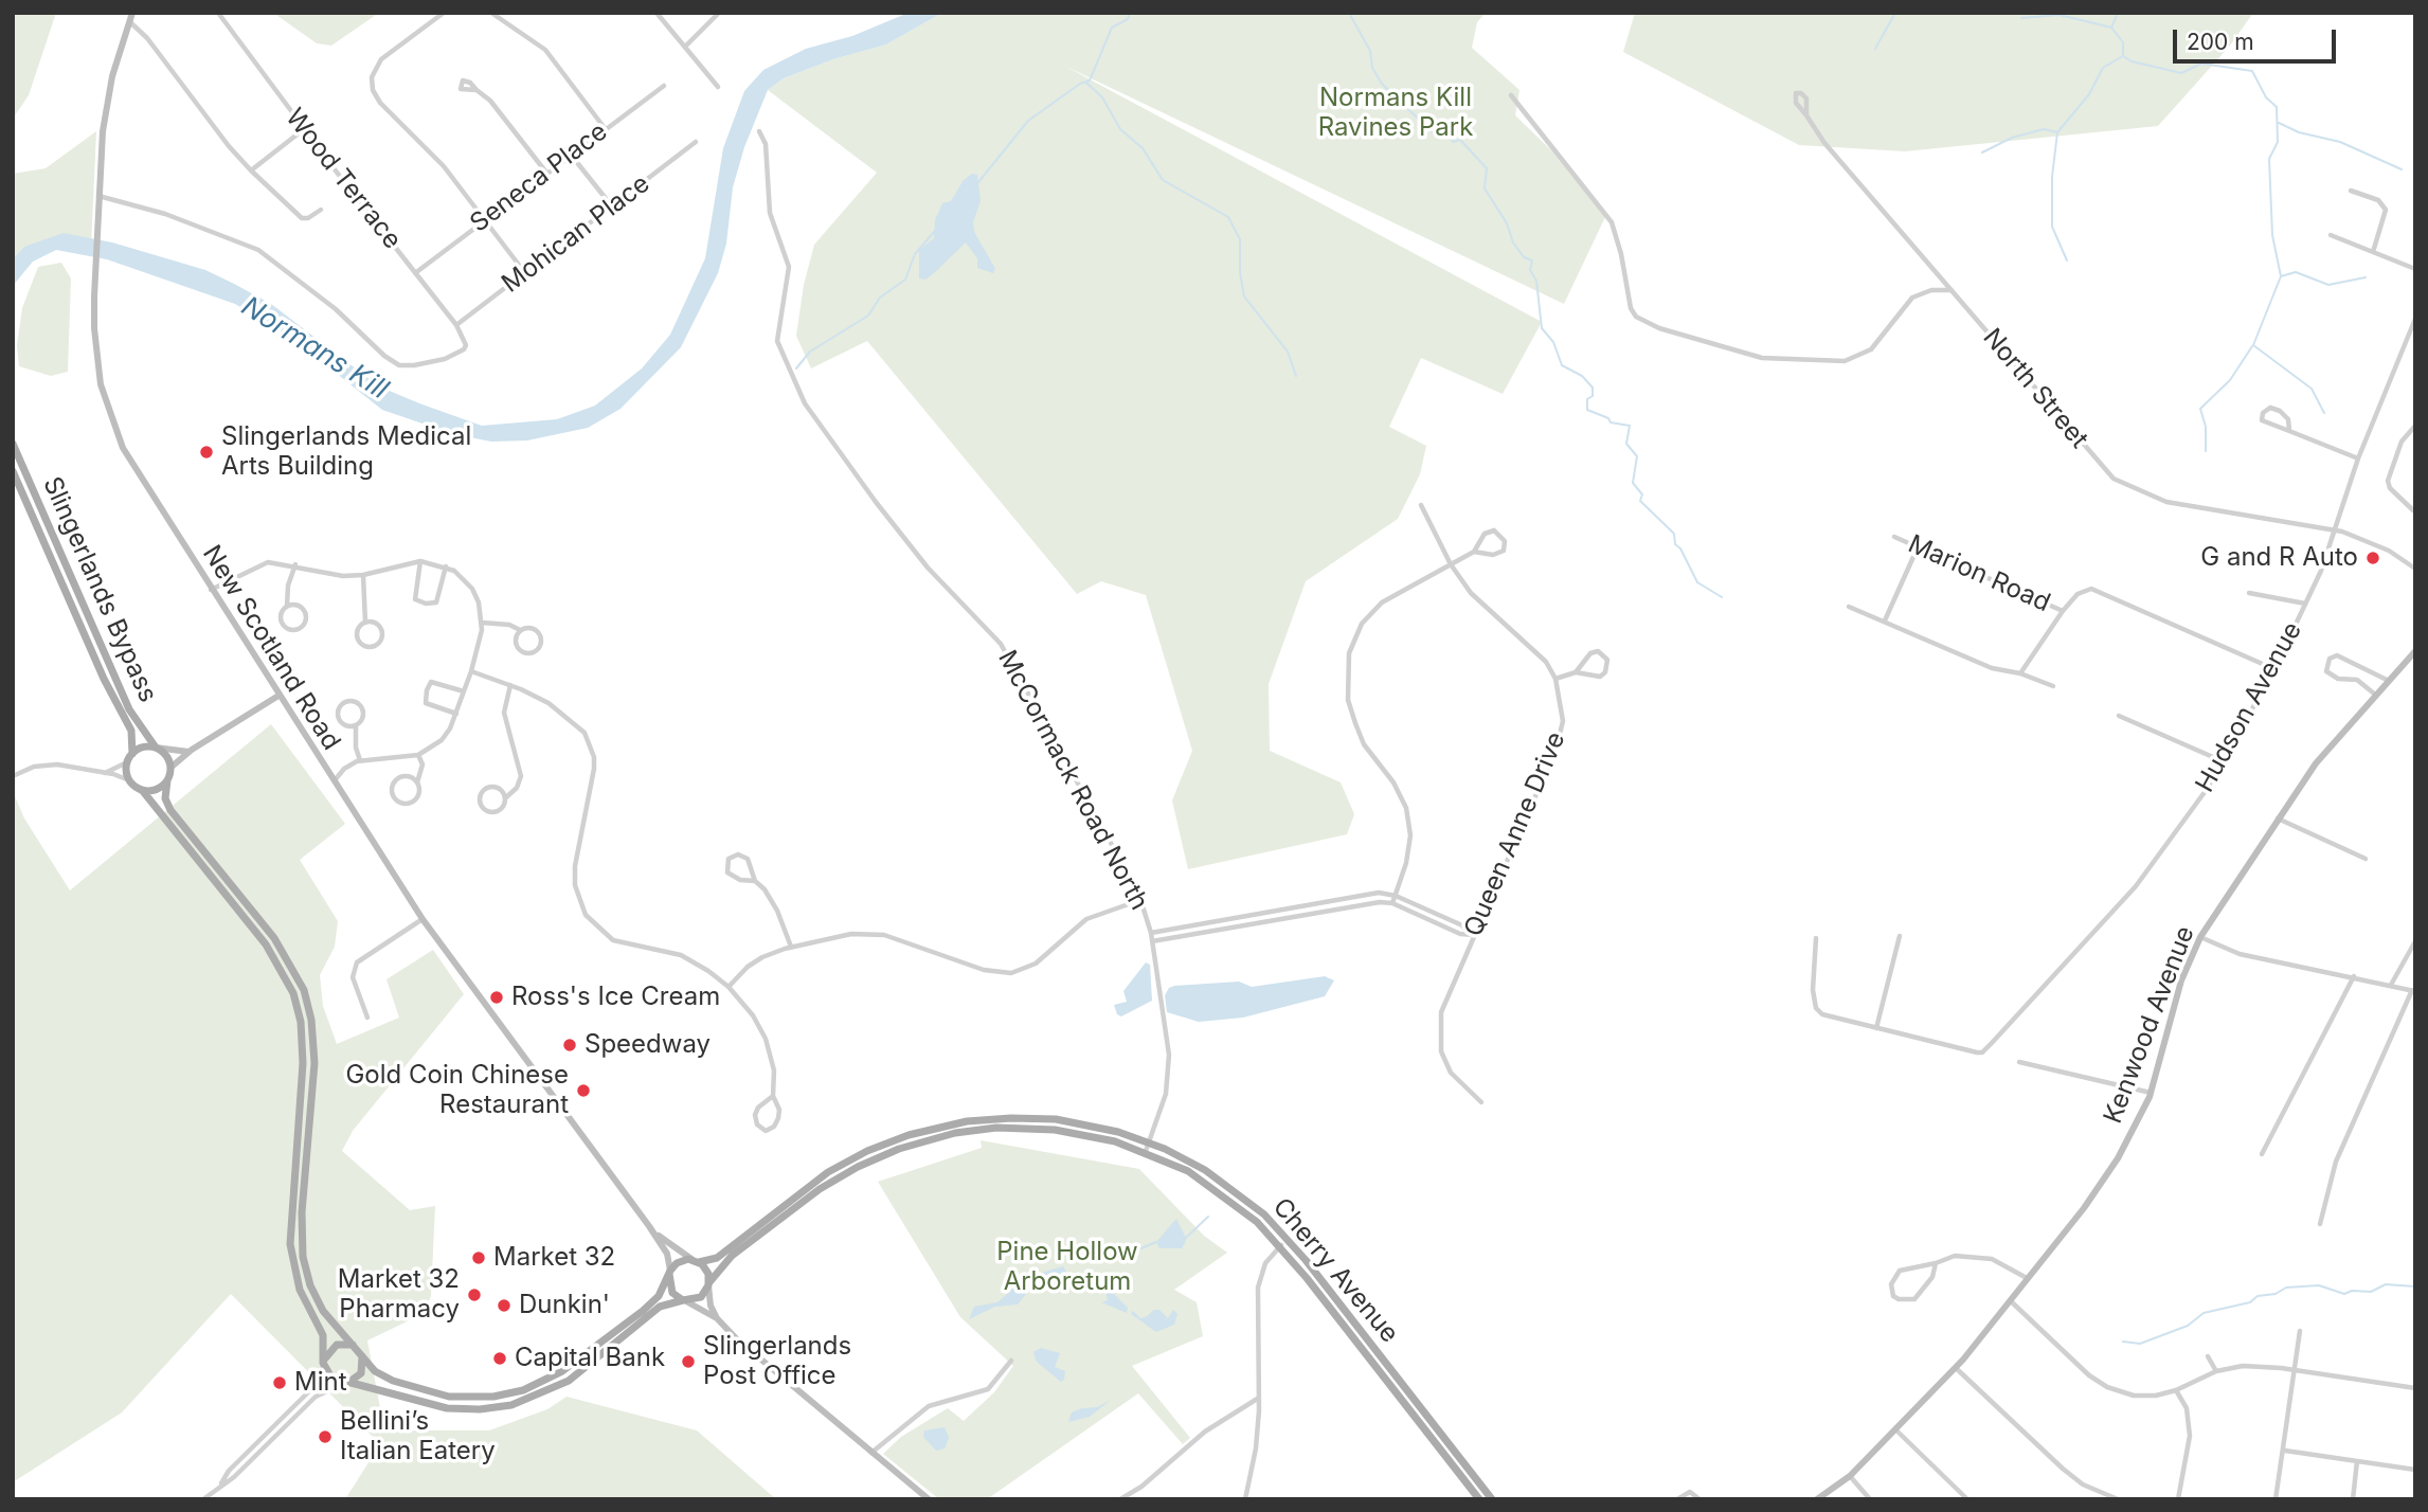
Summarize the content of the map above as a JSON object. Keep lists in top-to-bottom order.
{
  "streets": {
    "main road": ["Slingerlands Bypass", "Cherry Avenue"],
    "street": [
      "Seneca Place",
      "Wood Terrace",
      "Mohican Place",
      "North Street",
      "Marion Road",
      "New Scotland Road",
      "Hudson Avenue",
      "McCormack Road North",
      "Queen Anne Drive",
      "Kenwood Avenue"
    ]
  },
  "crossings": [
    ["Seneca Place", "Wood Terrace"],
    ["Wood Terrace", "Mohican Place"],
    ["Wood Terrace", "New Scotland Road"],
    ["North Street", "Hudson Avenue"],
    ["New Scotland Road", "Cherry Avenue"],
    ["McCormack Road North", "Cherry Avenue"]
  ],
  "water": ["Normans Kill"],
  "parks": ["Normans Kill Ravines Park", "Pine Hollow Arboretum"],
  "places": [
    "Slingerlands Medical Arts Building",
    "G and R Auto",
    "Ross's Ice Cream",
    "Speedway",
    "Gold Coin Chinese Restaurant",
    "Market 32",
    "Market 32 Pharmacy",
    "Dunkin'",
    "Capital Bank",
    "Slingerlands Post Office",
    "Mint",
    "Bellini’s Italian Eatery"
  ],
  "scale_bar": "200 m"
}
